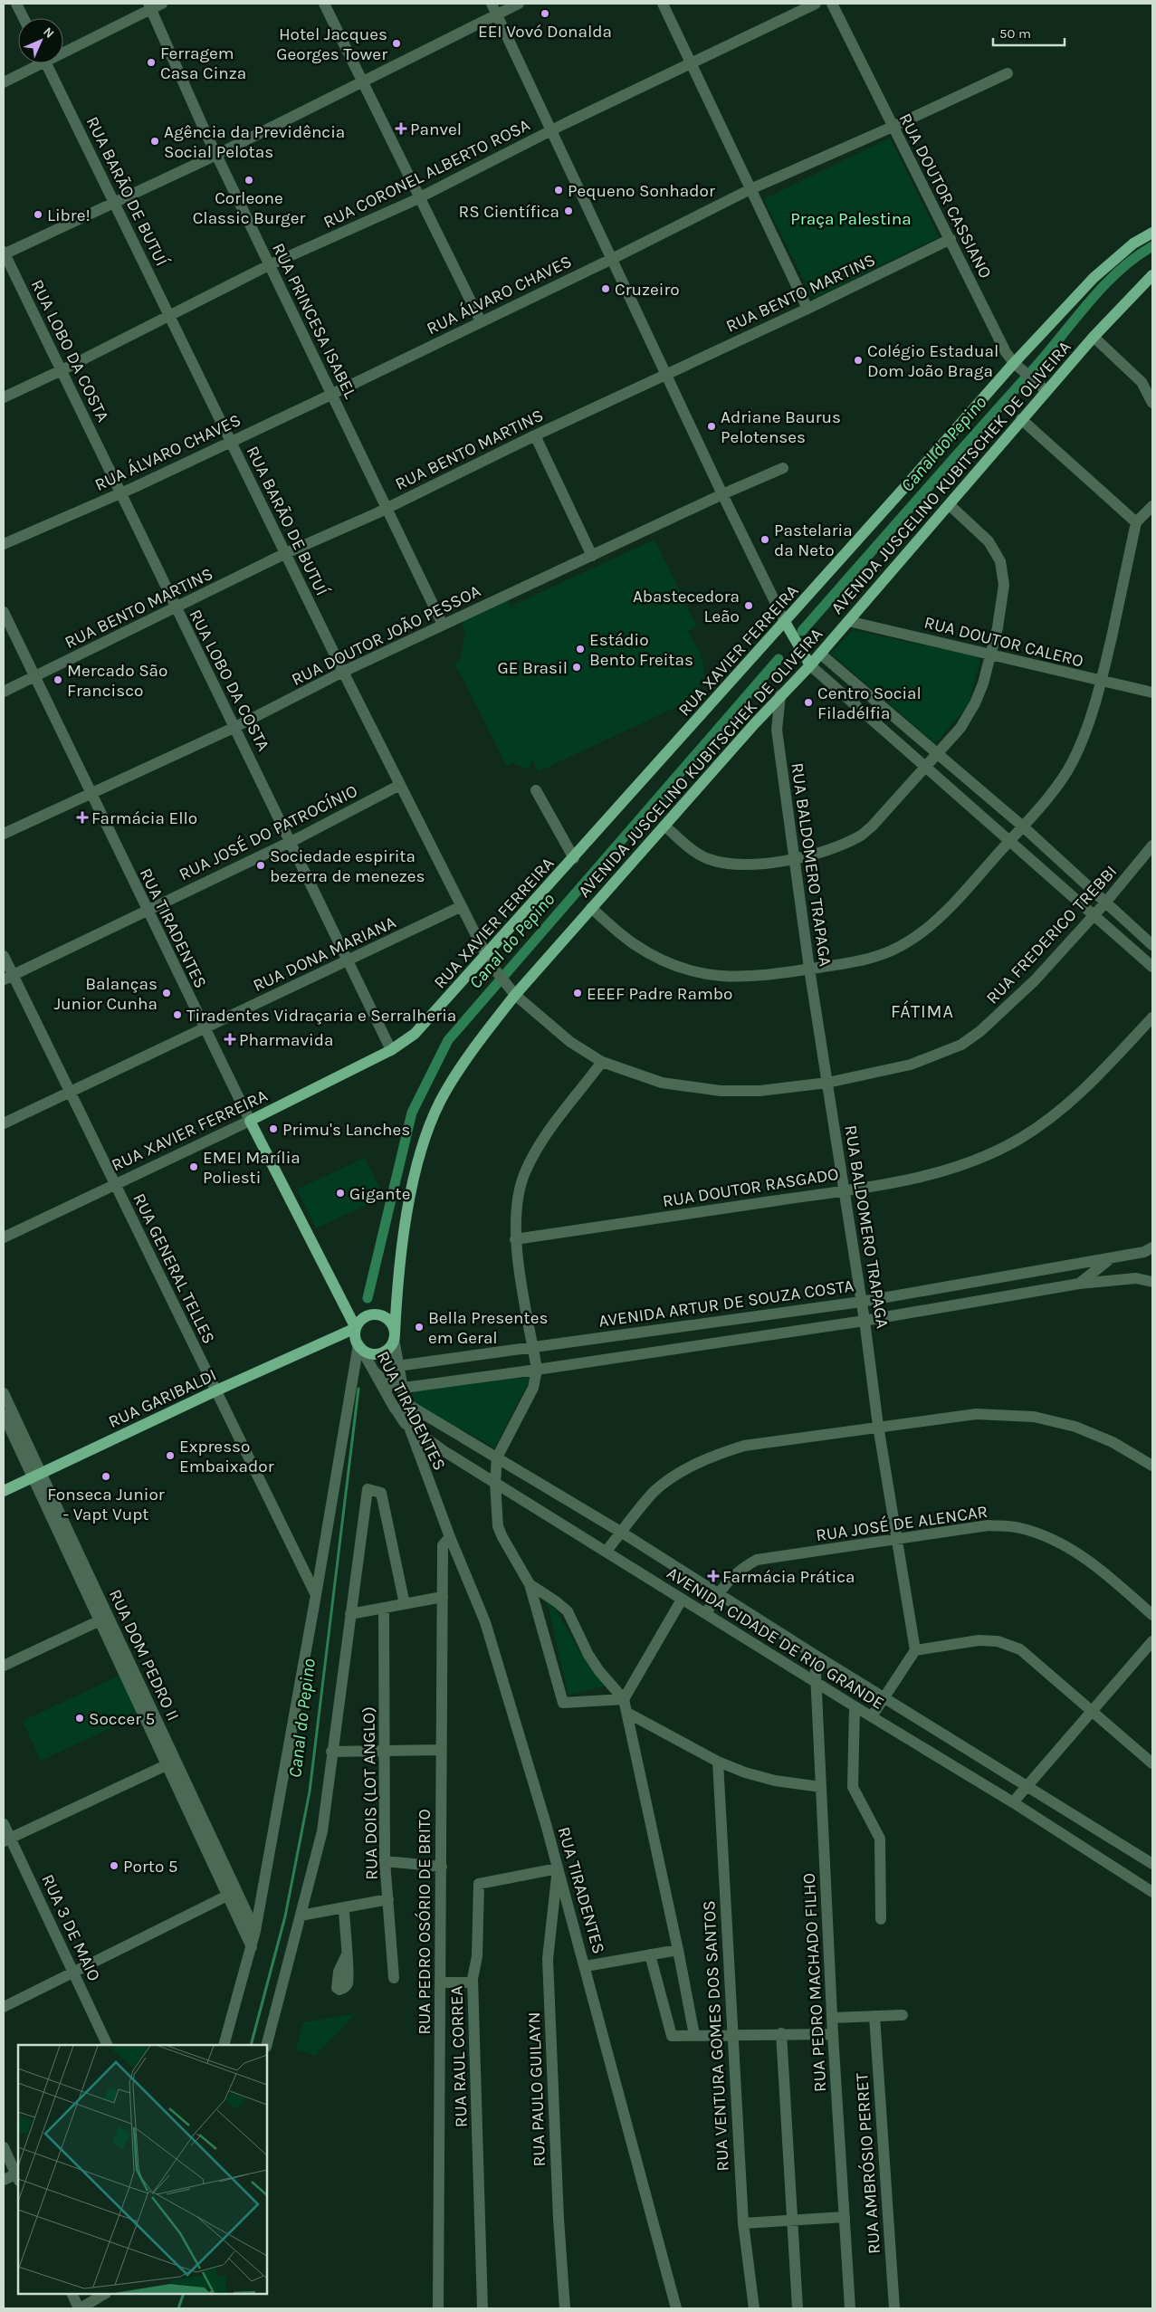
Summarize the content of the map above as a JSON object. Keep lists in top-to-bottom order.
{
  "streets": {
    "main road": [
      "AVENIDA JUSCELINO KUBITSCHEK DE OLIVEIRA",
      "RUA XAVIER FERREIRA",
      "RUA TIRADENTES",
      "RUA GARIBALDI"
    ],
    "street": [
      "RUA CORONEL ALBERTO ROSA",
      "RUA BARÃO DE BUTUÍ",
      "RUA DOUTOR CASSIANO",
      "RUA BENTO MARTINS",
      "RUA ÁLVARO CHAVES",
      "RUA PRINCESA ISABEL",
      "RUA LOBO DA COSTA",
      "RUA DOUTOR JOÃO PESSOA",
      "RUA DOUTOR CALERO",
      "RUA JOSÉ DO PATROCÍNIO",
      "RUA BALDOMERO TRAPAGA",
      "RUA FREDERICO TREBBI",
      "RUA DONA MARIANA",
      "RUA DOUTOR RASGADO",
      "RUA GENERAL TELLES",
      "AVENIDA ARTUR DE SOUZA COSTA",
      "RUA JOSÉ DE ALENCAR",
      "AVENIDA CIDADE DE RIO GRANDE",
      "RUA DOM PEDRO II",
      "RUA DOIS (LOT ANGLO)",
      "RUA PEDRO OSÓRIO DE BRITO",
      "RUA 3 DE MAIO",
      "RUA PEDRO MACHADO FILHO",
      "RUA VENTURA GOMES DOS SANTOS",
      "RUA RAUL CORREA",
      "RUA PAULO GUILAYN",
      "RUA AMBRÓSIO PERRET"
    ]
  },
  "crossings": [
    ["RUA CORONEL ALBERTO ROSA", "RUA BARÃO DE BUTUÍ"],
    ["RUA CORONEL ALBERTO ROSA", "RUA PRINCESA ISABEL"],
    ["RUA CORONEL ALBERTO ROSA", "RUA LOBO DA COSTA"],
    ["RUA BARÃO DE BUTUÍ", "RUA BENTO MARTINS"],
    ["RUA BARÃO DE BUTUÍ", "RUA ÁLVARO CHAVES"],
    ["RUA BARÃO DE BUTUÍ", "AVENIDA JUSCELINO KUBITSCHEK DE OLIVEIRA"],
    ["RUA BARÃO DE BUTUÍ", "RUA DOUTOR JOÃO PESSOA"],
    ["RUA BARÃO DE BUTUÍ", "RUA XAVIER FERREIRA"],
    ["RUA BARÃO DE BUTUÍ", "RUA JOSÉ DO PATROCÍNIO"],
    ["RUA BARÃO DE BUTUÍ", "RUA FREDERICO TREBBI"],
    ["RUA BARÃO DE BUTUÍ", "RUA DONA MARIANA"],
    ["RUA DOUTOR CASSIANO", "RUA BENTO MARTINS"],
    ["RUA DOUTOR CASSIANO", "RUA ÁLVARO CHAVES"],
    ["RUA DOUTOR CASSIANO", "AVENIDA JUSCELINO KUBITSCHEK DE OLIVEIRA"],
    ["RUA BENTO MARTINS", "RUA PRINCESA ISABEL"],
    ["RUA BENTO MARTINS", "RUA LOBO DA COSTA"],
    ["RUA BENTO MARTINS", "RUA TIRADENTES"],
    ["RUA ÁLVARO CHAVES", "RUA PRINCESA ISABEL"],
    ["RUA ÁLVARO CHAVES", "RUA LOBO DA COSTA"],
    ["RUA PRINCESA ISABEL", "RUA DOUTOR JOÃO PESSOA"],
    ["RUA LOBO DA COSTA", "RUA DOUTOR JOÃO PESSOA"],
    ["RUA LOBO DA COSTA", "RUA XAVIER FERREIRA"],
    ["RUA LOBO DA COSTA", "RUA JOSÉ DO PATROCÍNIO"],
    ["RUA LOBO DA COSTA", "RUA DONA MARIANA"],
    ["AVENIDA JUSCELINO KUBITSCHEK DE OLIVEIRA", "RUA DOUTOR CALERO"],
    ["AVENIDA JUSCELINO KUBITSCHEK DE OLIVEIRA", "RUA XAVIER FERREIRA"],
    ["AVENIDA JUSCELINO KUBITSCHEK DE OLIVEIRA", "RUA BALDOMERO TRAPAGA"],
    ["AVENIDA JUSCELINO KUBITSCHEK DE OLIVEIRA", "RUA TIRADENTES"],
    ["AVENIDA JUSCELINO KUBITSCHEK DE OLIVEIRA", "RUA FREDERICO TREBBI"],
    ["AVENIDA JUSCELINO KUBITSCHEK DE OLIVEIRA", "RUA GARIBALDI"],
    ["RUA DOUTOR JOÃO PESSOA", "RUA TIRADENTES"],
    ["RUA XAVIER FERREIRA", "RUA TIRADENTES"],
    ["RUA XAVIER FERREIRA", "RUA GENERAL TELLES"],
    ["RUA JOSÉ DO PATROCÍNIO", "RUA TIRADENTES"],
    ["RUA JOSÉ DO PATROCÍNIO", "RUA GENERAL TELLES"],
    ["RUA BALDOMERO TRAPAGA", "RUA FREDERICO TREBBI"],
    ["RUA BALDOMERO TRAPAGA", "RUA DOUTOR RASGADO"],
    ["RUA BALDOMERO TRAPAGA", "AVENIDA ARTUR DE SOUZA COSTA"],
    ["RUA BALDOMERO TRAPAGA", "RUA JOSÉ DE ALENCAR"],
    ["RUA TIRADENTES", "RUA DONA MARIANA"],
    ["RUA TIRADENTES", "AVENIDA ARTUR DE SOUZA COSTA"],
    ["RUA TIRADENTES", "RUA GARIBALDI"],
    ["RUA TIRADENTES", "AVENIDA CIDADE DE RIO GRANDE"],
    ["RUA TIRADENTES", "RUA PEDRO OSÓRIO DE BRITO"],
    ["RUA TIRADENTES", "RUA RAUL CORREA"],
    ["RUA TIRADENTES", "RUA PAULO GUILAYN"],
    ["RUA DONA MARIANA", "RUA GENERAL TELLES"],
    ["RUA GENERAL TELLES", "RUA GARIBALDI"],
    ["RUA GARIBALDI", "RUA DOM PEDRO II"],
    ["RUA JOSÉ DE ALENCAR", "AVENIDA CIDADE DE RIO GRANDE"],
    ["AVENIDA CIDADE DE RIO GRANDE", "RUA PEDRO MACHADO FILHO"],
    ["RUA RAUL CORREA", "RUA PAULO GUILAYN"]
  ],
  "districts": ["FÁTIMA"],
  "water": ["Canal do Pepino"],
  "parks": ["Praça Palestina"],
  "places": {
    "other": [
      "EEI Vovó Donalda",
      "Hotel Jacques Georges Tower",
      "Ferragem Casa Cinza",
      "Agência da Previdência Social Pelotas",
      "Corleone Classic Burger",
      "Pequeno Sonhador",
      "RS Científica",
      "Libre!",
      "Cruzeiro",
      "Colégio Estadual Dom João Braga",
      "Adriane Baurus Pelotenses",
      "Pastelaria da Neto",
      "Abastecedora Leão",
      "Estádio Bento Freitas",
      "GE Brasil",
      "Mercado São Francisco",
      "Centro Social Filadélfia",
      "Sociedade espirita bezerra de menezes",
      "Balanças Junior Cunha",
      "EEEF Padre Rambo",
      "Tiradentes Vidraçaria e Serralheria",
      "Primu's Lanches",
      "EMEI Marília Poliesti",
      "Gigante",
      "Bella Presentes em Geral",
      "Expresso Embaixador",
      "Fonseca Junior - Vapt Vupt",
      "Soccer 5",
      "Porto 5"
    ],
    "health": [
      "Panvel",
      "Farmácia Ello",
      "Pharmavida",
      "Farmácia Prática"
    ]
  },
  "scale_bar": "50 m",
  "north": "top right"
}
